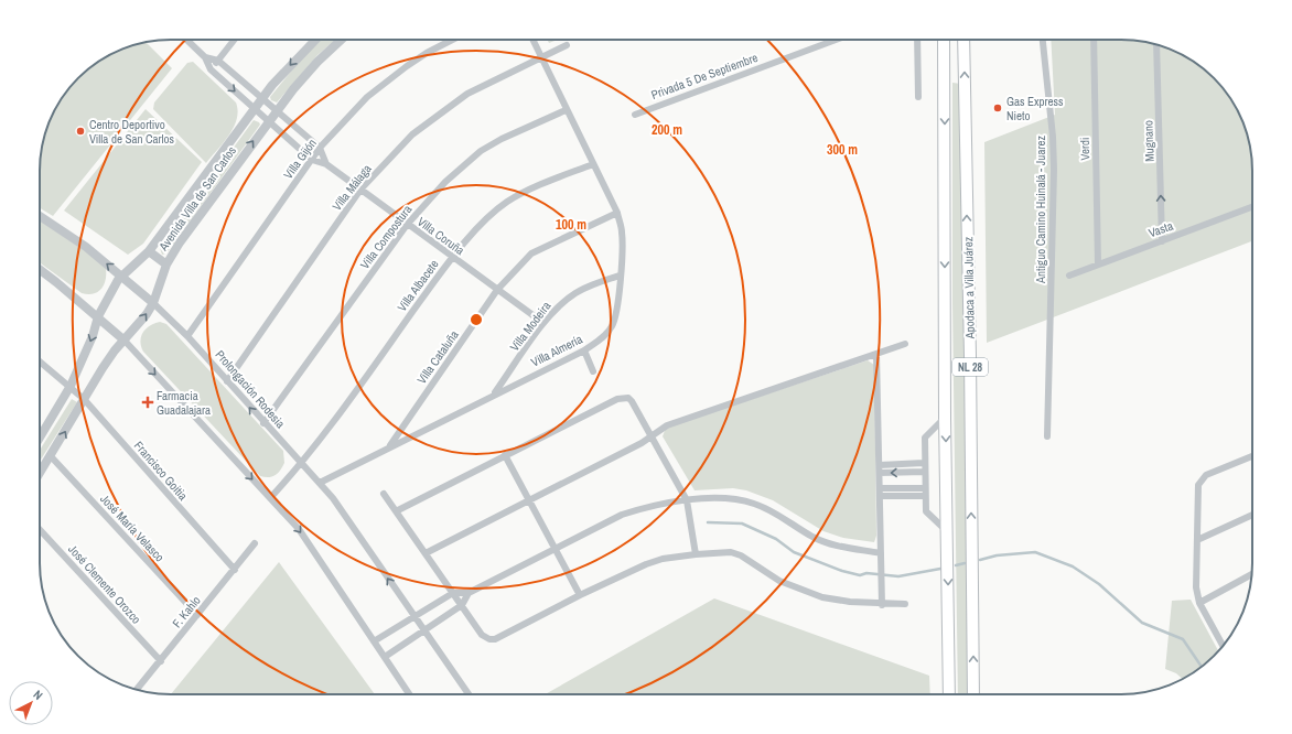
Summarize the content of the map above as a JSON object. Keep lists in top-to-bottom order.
{
  "streets": {
    "main road": ["Apodaca a Villa Juárez", "NL 28"],
    "street": [
      "Privada 5 De Septiembre",
      "Mugnano",
      "Verdi",
      "Villa Gijón",
      "Villa Málaga",
      "Avenida Villa de San Carlos",
      "Antiguo Camino Huinalá - Juarez",
      "Vasta",
      "Villa Coruña",
      "Villa Compostura",
      "Villa Albacete",
      "Villa Modeira",
      "Villa Almería",
      "Villa Cataluña",
      "Prolongación Rodesia",
      "Francisco Goitia",
      "José María Velasco",
      "José Clemente Orozco",
      "F. Kahlo"
    ]
  },
  "crossings": [
    ["Mugnano", "Vasta"],
    ["Verdi", "Vasta"],
    ["Villa Gijón", "Villa Coruña"],
    ["Villa Gijón", "Prolongación Rodesia"],
    ["Villa Málaga", "Villa Coruña"],
    ["Villa Málaga", "Villa Almería"],
    ["Villa Málaga", "Prolongación Rodesia"],
    ["Avenida Villa de San Carlos", "Villa Coruña"],
    ["Avenida Villa de San Carlos", "Prolongación Rodesia"],
    ["Avenida Villa de San Carlos", "Francisco Goitia"],
    ["Avenida Villa de San Carlos", "José María Velasco"],
    ["Villa Coruña", "Villa Compostura"],
    ["Villa Coruña", "Villa Albacete"],
    ["Villa Coruña", "Villa Modeira"],
    ["Villa Coruña", "Villa Cataluña"],
    ["Villa Compostura", "Villa Almería"],
    ["Villa Compostura", "Prolongación Rodesia"],
    ["Villa Albacete", "Villa Almería"],
    ["Villa Albacete", "Prolongación Rodesia"],
    ["Villa Modeira", "Villa Almería"],
    ["Villa Almería", "Villa Cataluña"],
    ["Villa Almería", "Prolongación Rodesia"],
    ["Francisco Goitia", "F. Kahlo"],
    ["José María Velasco", "F. Kahlo"],
    ["José Clemente Orozco", "F. Kahlo"]
  ],
  "one_way": ["Mugnano"],
  "places": {
    "other": ["Gas Express Nieto", "Centro Deportivo Villa de San Carlos"],
    "health": ["Farmacia Guadalajara"]
  },
  "north": "top right",
  "rings": ["200 m", "300 m", "100 m"]
}
